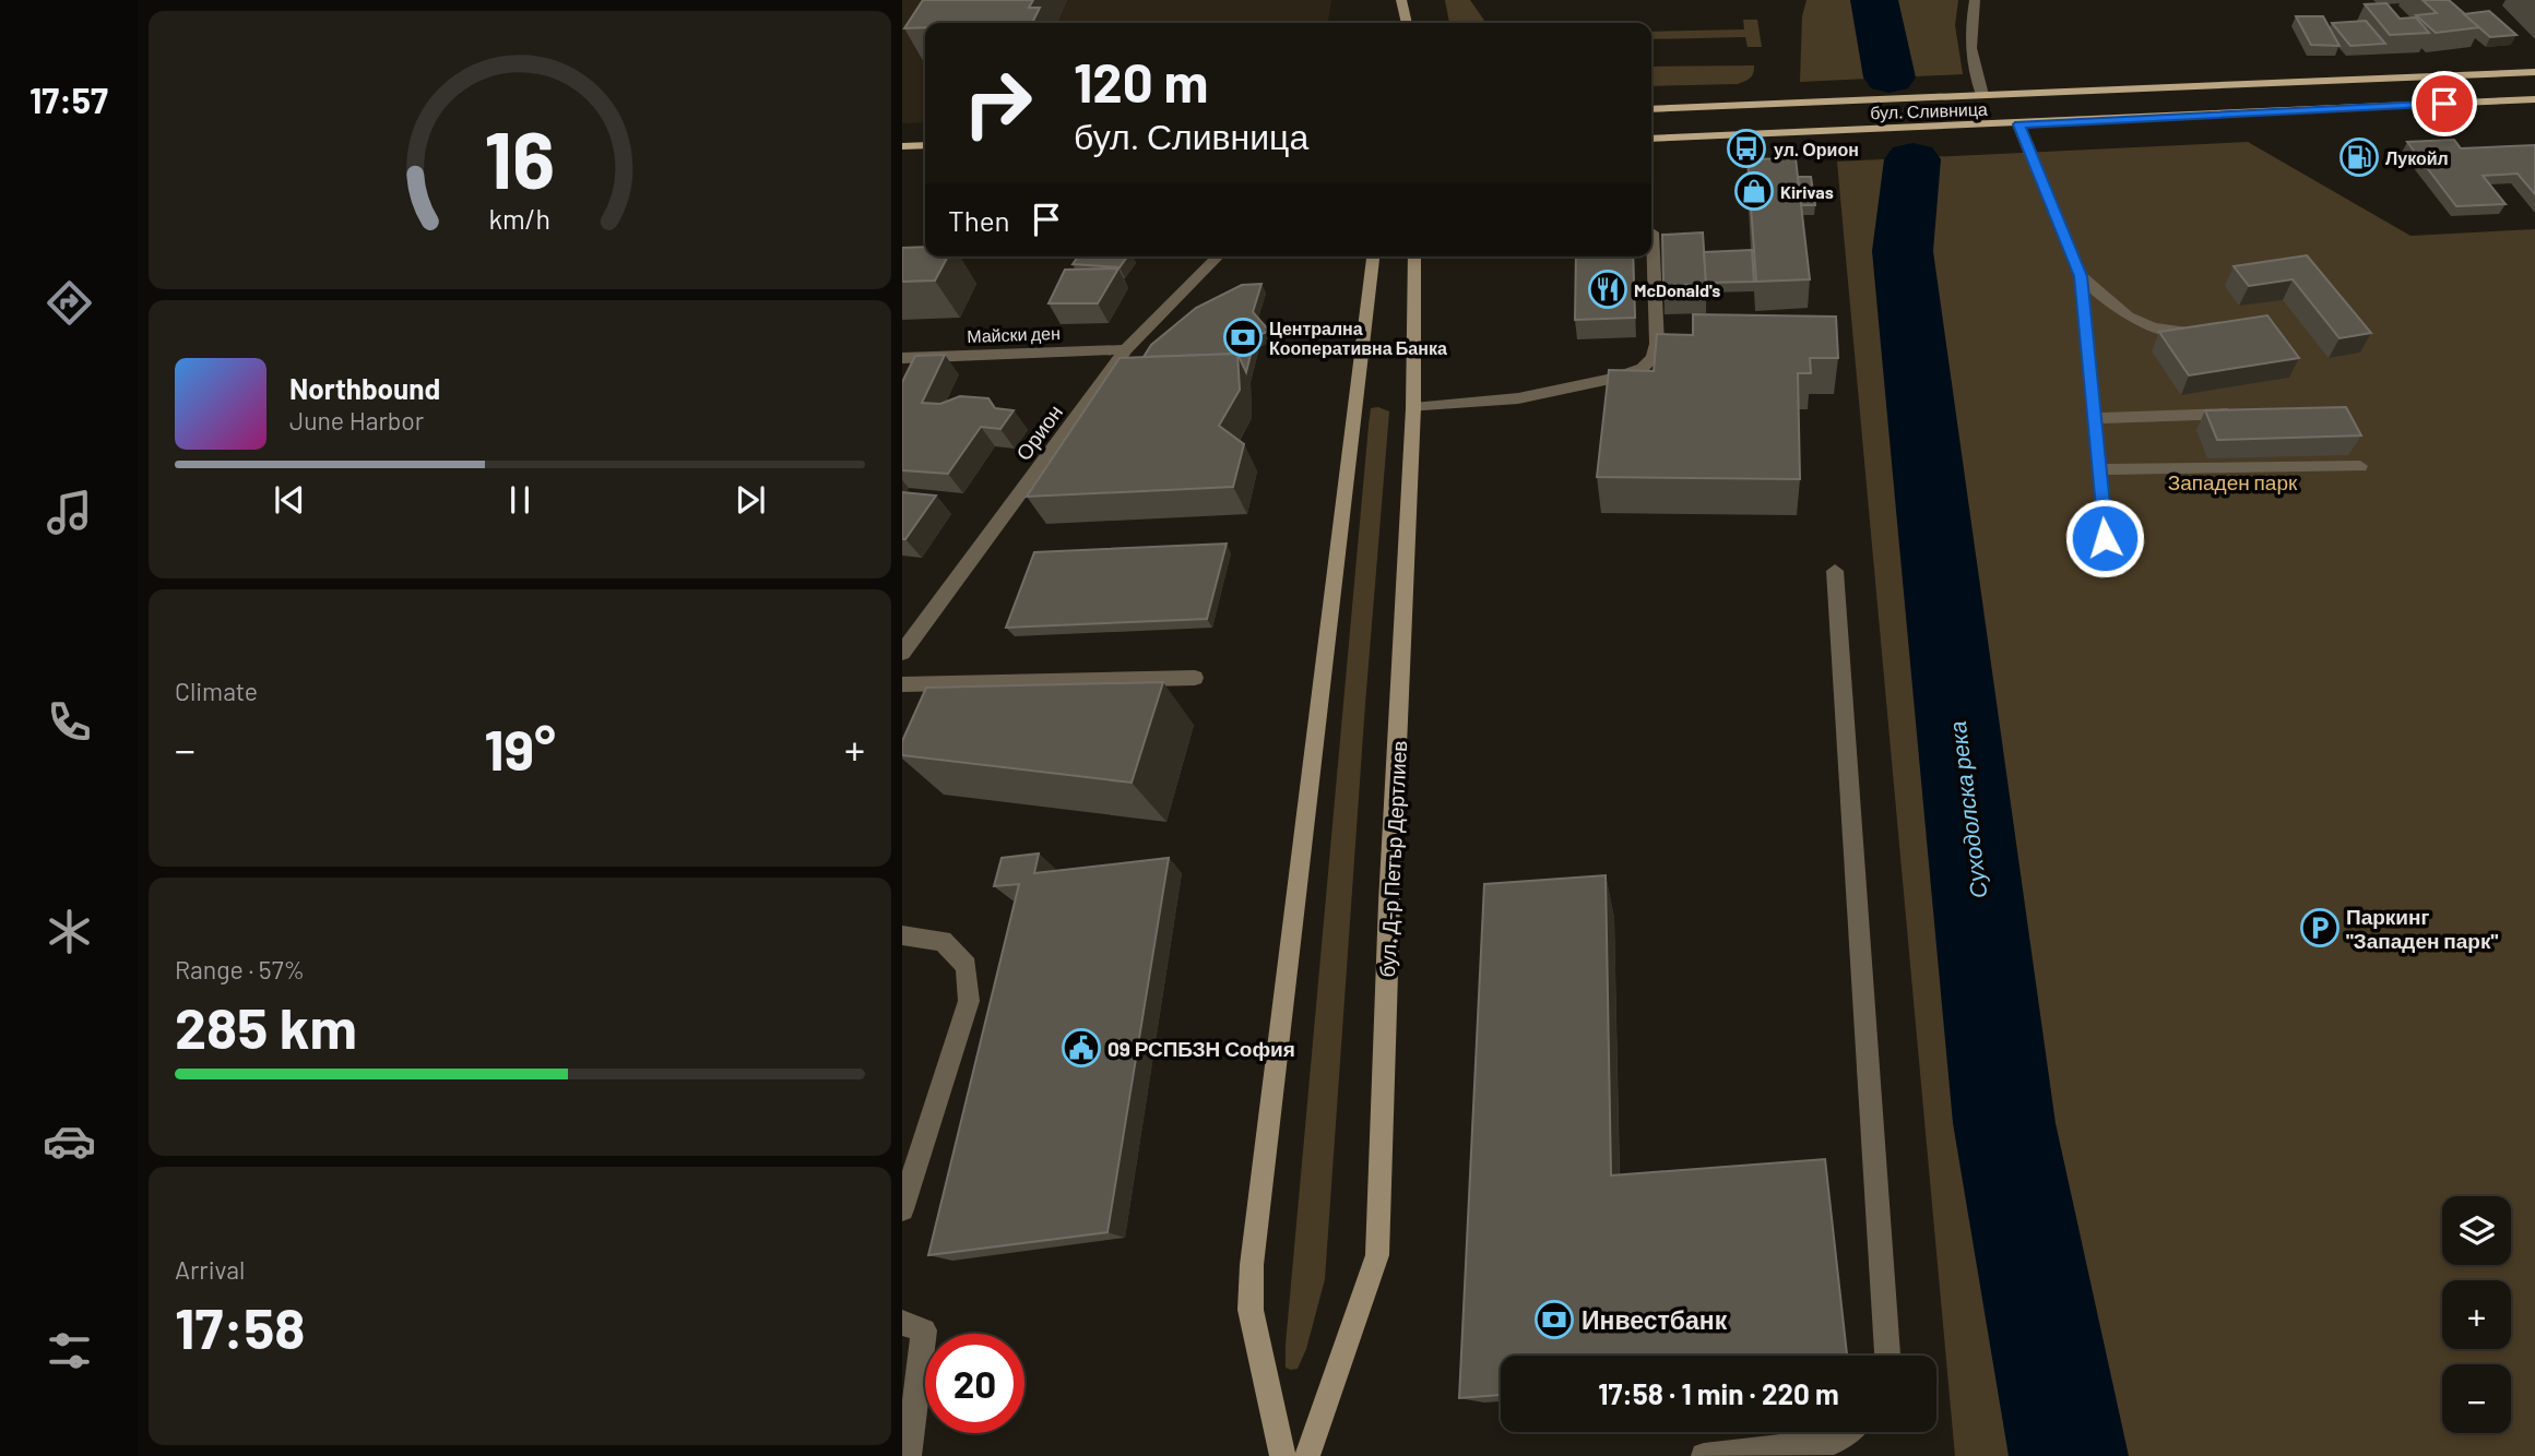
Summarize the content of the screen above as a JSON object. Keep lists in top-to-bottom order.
{
  "streets": {
    "main road": ["бул. Сливница", "бул. Д-р Петър Дертлиев"],
    "street": ["Майски ден", "Орион"]
  },
  "crossings": [
    ["Майски ден", "Орион"]
  ],
  "water": ["Суходолска река"],
  "parks": ["Западен парк"],
  "places": {
    "bus stop": ["ул. Орион"],
    "fuel station": ["Лукойл"],
    "shop": ["Kirivas"],
    "restaurant": ["McDonald's"],
    "bank": ["Централна Кооперативна Банка", "Инвестбанк"],
    "parking": ["Паркинг \"Западен парк\""],
    "public building": ["09 РСПБЗН София"]
  },
  "page": {
    "tabs": "17:57",
    "turn": ["120 m", "бул. Сливница"],
    "then": "Then",
    "song": ["Northbound", "June Harbor"],
    "tile": [
      "Climate",
      ["Range · 57%", "285 km"],
      ["Arrival", "17:58"]
    ],
    "heat": ["−", "19°", "+"],
    "map_buttons": ["+", "−"],
    "limit": "20",
    "trip": "17:58 · 1 min · 220 m",
    "gauge": ["16", "km/h"]
  }
}
